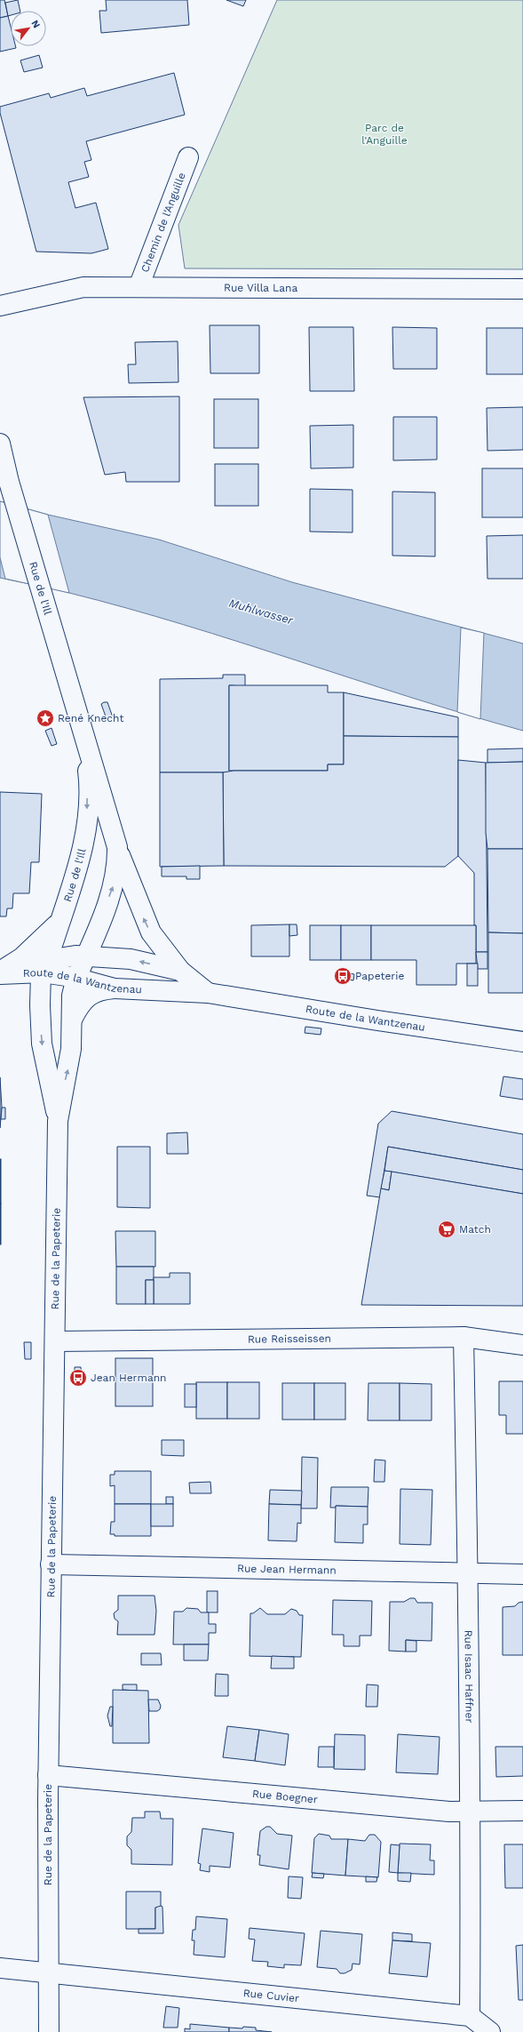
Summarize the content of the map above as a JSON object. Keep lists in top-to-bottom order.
{
  "streets": {
    "street": [
      "Chemin de l'Anguille",
      "Rue Villa Lana",
      "Rue de l'Ill",
      "Route de la Wantzenau",
      "Rue de la Papeterie",
      "Rue Reisseissen",
      "Rue Jean Hermann",
      "Rue Isaac Haffner",
      "Rue Boegner",
      "Rue Cuvier"
    ]
  },
  "crossings": [
    ["Chemin de l'Anguille", "Rue Villa Lana"],
    ["Rue de l'Ill", "Route de la Wantzenau"],
    ["Rue de l'Ill", "Rue de la Papeterie"],
    ["Route de la Wantzenau", "Rue de la Papeterie"],
    ["Rue de la Papeterie", "Rue Reisseissen"],
    ["Rue de la Papeterie", "Rue Jean Hermann"],
    ["Rue de la Papeterie", "Rue Boegner"],
    ["Rue de la Papeterie", "Rue Cuvier"],
    ["Rue Reisseissen", "Rue Isaac Haffner"],
    ["Rue Jean Hermann", "Rue Isaac Haffner"],
    ["Rue Isaac Haffner", "Rue Boegner"],
    ["Rue Isaac Haffner", "Rue Cuvier"]
  ],
  "water": ["Muhlwasser"],
  "parks": ["Parc de l'Anguille"],
  "places": {
    "place": ["René Knecht"],
    "bus stop": ["Papeterie", "Jean Hermann"],
    "supermarket": ["Match"]
  },
  "north": "top right"
}
